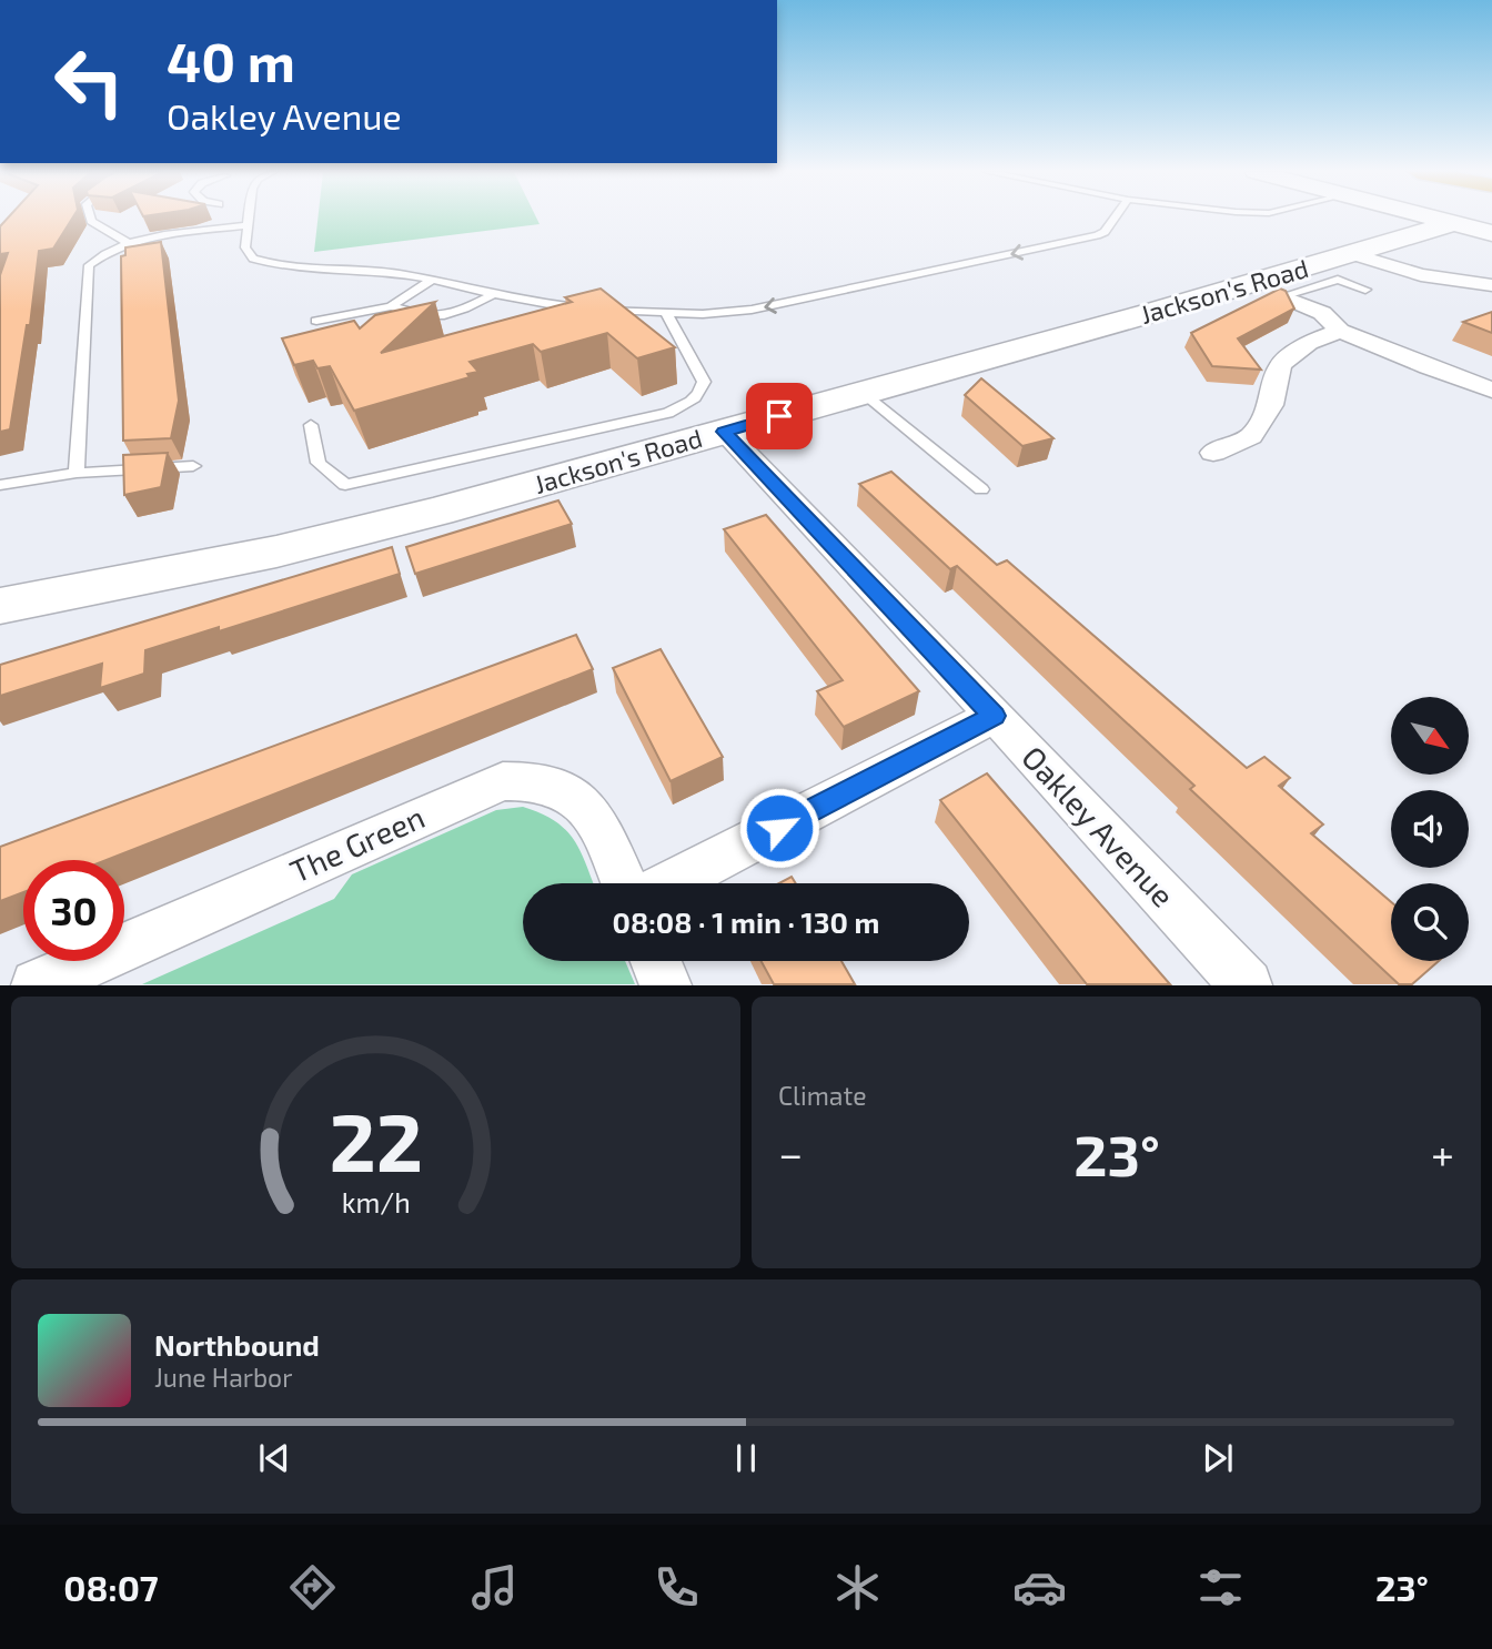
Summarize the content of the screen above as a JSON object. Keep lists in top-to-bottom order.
{
  "streets": {
    "street": ["Jackson's Road", "Oakley Avenue", "The Green"]
  },
  "crossings": [
    ["Jackson's Road", "Oakley Avenue"]
  ],
  "north": "bottom right",
  "page": {
    "turn": ["40 m", "Oakley Avenue"],
    "limit": "30",
    "trip": "08:08 · 1 min · 130 m",
    "tile": "Climate",
    "heat": ["−", "23°", "+"],
    "song": ["Northbound", "June Harbor"],
    "tabs": ["08:07", "23°"],
    "gauge": ["22", "km/h"]
  }
}
